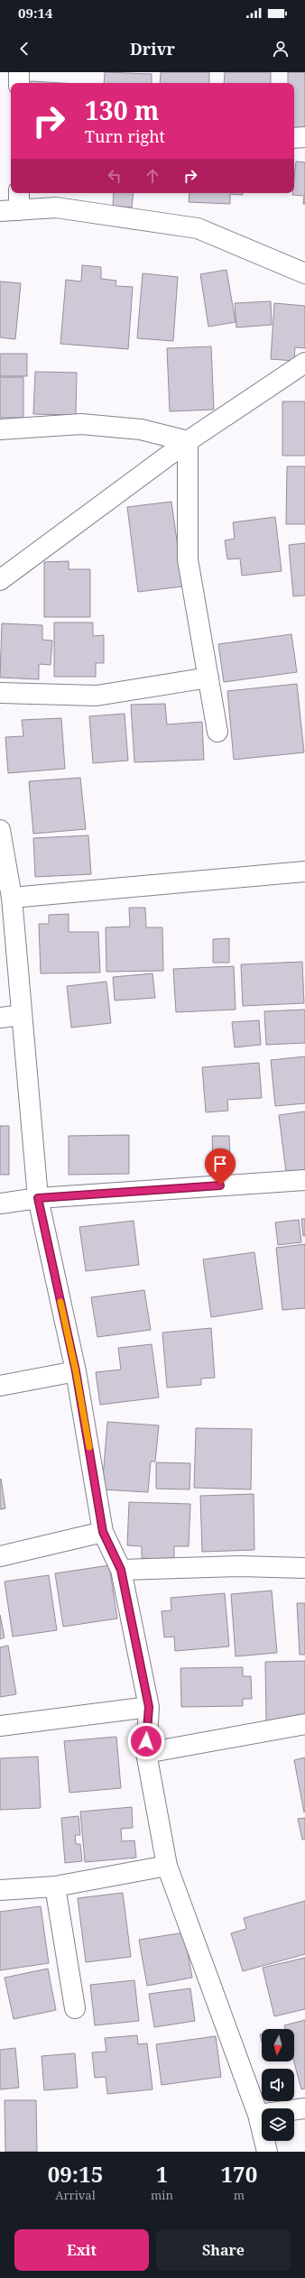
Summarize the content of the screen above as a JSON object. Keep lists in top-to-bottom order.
{
  "north": "bottom",
  "page": {
    "status": "09:14",
    "header": "Drivr",
    "turn": ["130 m", "Turn right"],
    "eta": [
      "09:15",
      "Arrival",
      "1",
      "min",
      "170",
      "m"
    ],
    "buttons": ["Exit", "Share"]
  }
}
